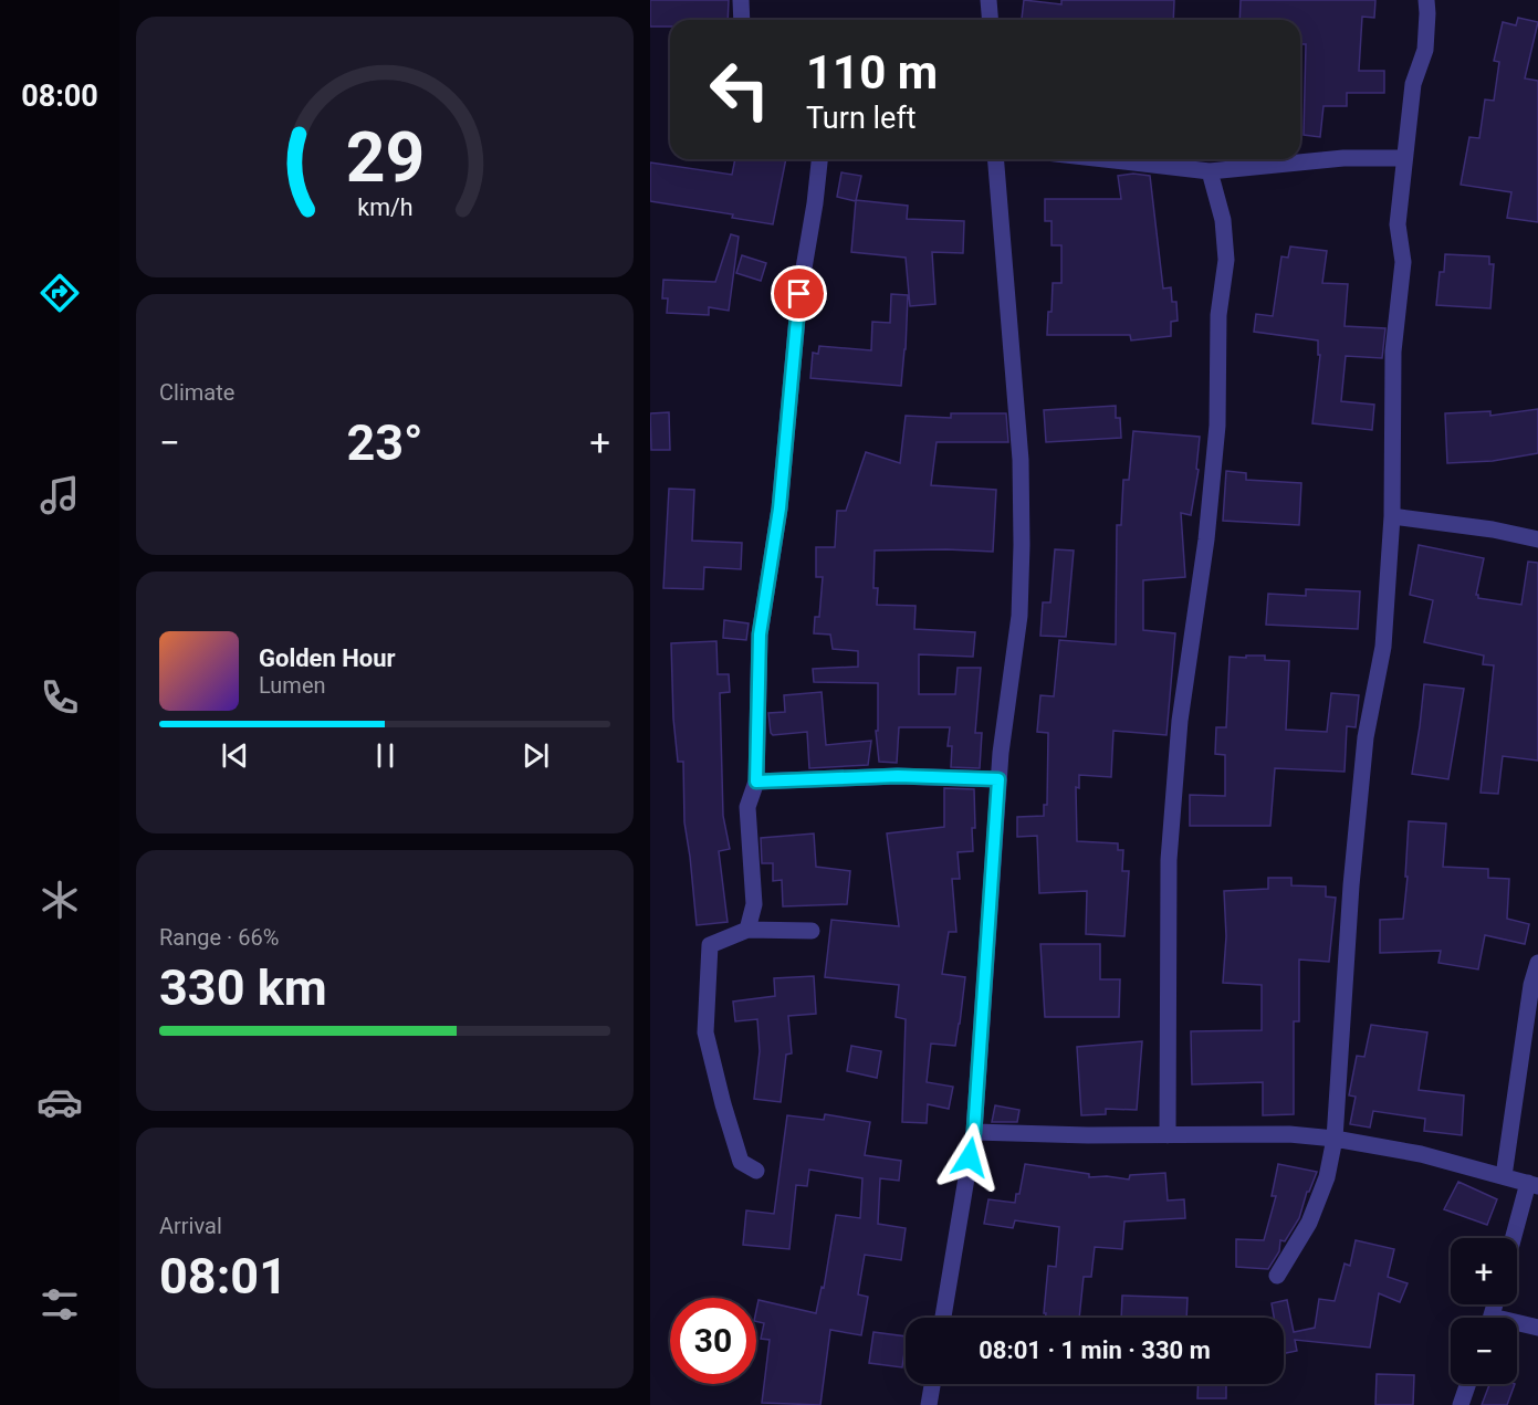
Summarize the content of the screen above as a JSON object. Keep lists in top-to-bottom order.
{
  "page": {
    "tabs": "08:00",
    "turn": ["110 m", "Turn left"],
    "tile": [
      "Climate",
      ["Range · 66%", "330 km"],
      ["Arrival", "08:01"]
    ],
    "heat": ["−", "23°", "+"],
    "song": ["Golden Hour", "Lumen"],
    "map_buttons": ["+", "−"],
    "limit": "30",
    "trip": "08:01 · 1 min · 330 m",
    "gauge": ["29", "km/h"]
  }
}
